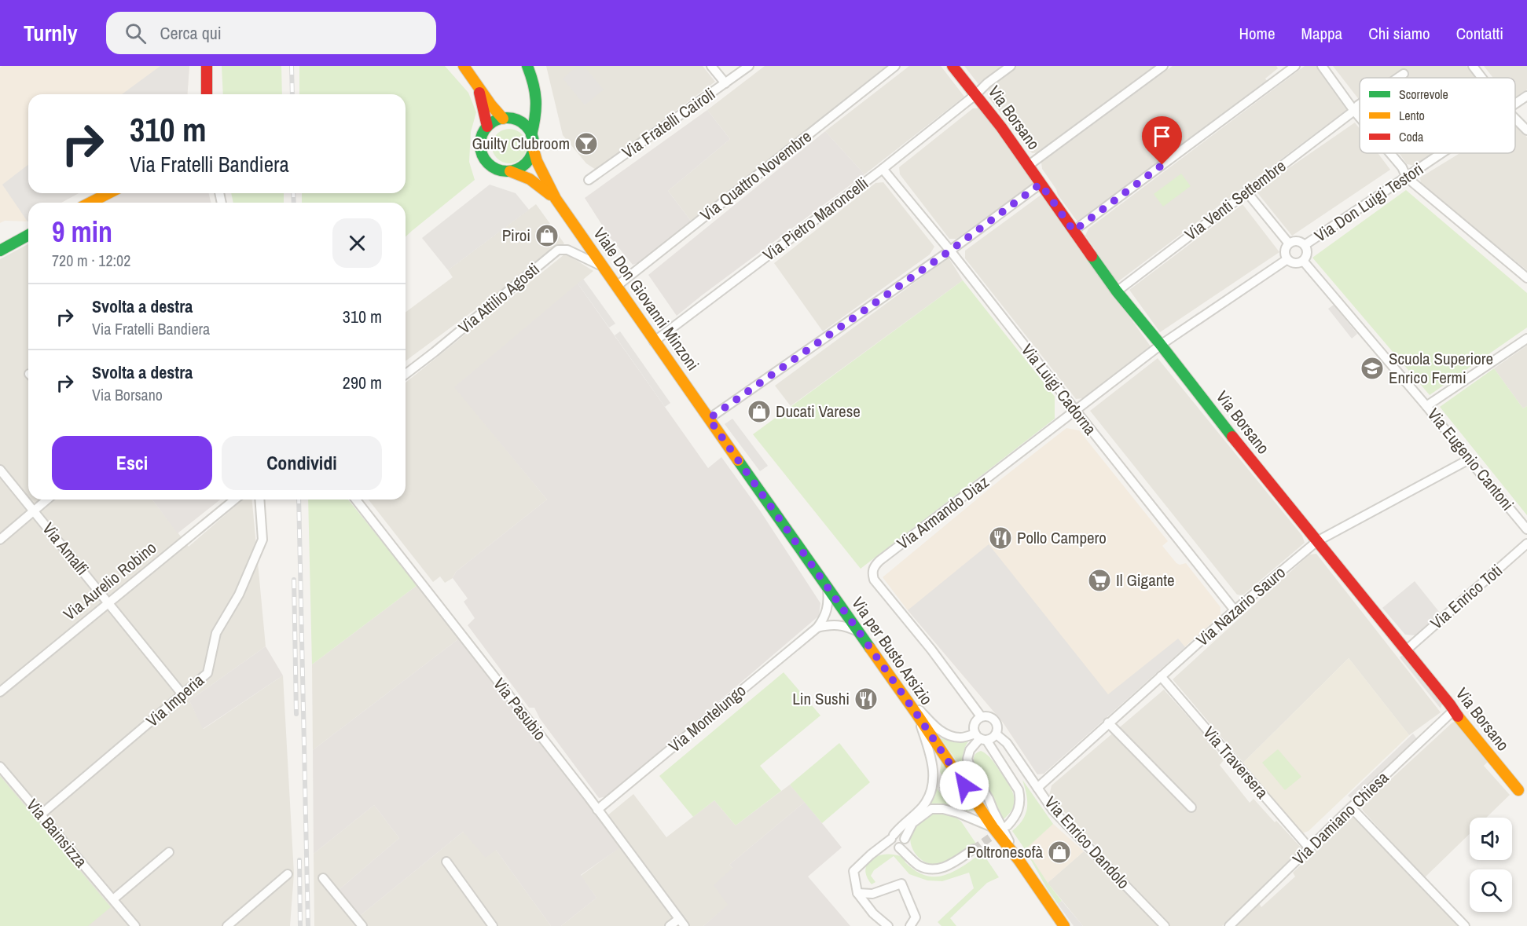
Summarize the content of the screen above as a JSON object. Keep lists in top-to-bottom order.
{
  "streets": {
    "main road": ["Via Borsano", "Viale Don Giovanni Minzoni", "Via per Busto Arsizio"],
    "street": [
      "Via Fratelli Cairoli",
      "Via Quattro Novembre",
      "Via Venti Settembre",
      "Via Don Luigi Testori",
      "Via Pietro Maroncelli",
      "Via Attilio Agosti",
      "Via Luigi Cadorna",
      "Via Eugenio Cantoni",
      "Via Armando Diaz",
      "Via Amalfi",
      "Via Aurelio Robino",
      "Via Enrico Toti",
      "Via Nazario Sauro",
      "Via Imperia",
      "Via Pasubio",
      "Via Montelungo",
      "Via Traversera",
      "Via Damiano Chiesa",
      "Via Bainsizza",
      "Via Enrico Dandolo"
    ]
  },
  "crossings": [
    ["Via Borsano", "Via Venti Settembre"],
    ["Via Borsano", "Via Pietro Maroncelli"],
    ["Via Borsano", "Via Armando Diaz"],
    ["Via Borsano", "Via Enrico Toti"],
    ["Via Borsano", "Via Nazario Sauro"],
    ["Via Borsano", "Via Damiano Chiesa"],
    ["Via Quattro Novembre", "Viale Don Giovanni Minzoni"],
    ["Via Don Luigi Testori", "Via Eugenio Cantoni"],
    ["Via Pietro Maroncelli", "Viale Don Giovanni Minzoni"],
    ["Via Pietro Maroncelli", "Via Luigi Cadorna"],
    ["Via Attilio Agosti", "Viale Don Giovanni Minzoni"],
    ["Viale Don Giovanni Minzoni", "Via per Busto Arsizio"],
    ["Via Luigi Cadorna", "Via Armando Diaz"],
    ["Via Luigi Cadorna", "Via Nazario Sauro"],
    ["Via Eugenio Cantoni", "Via Nazario Sauro"],
    ["Via Armando Diaz", "Via Enrico Dandolo"],
    ["Via Amalfi", "Via Aurelio Robino"],
    ["Via Amalfi", "Via Imperia"],
    ["Via Nazario Sauro", "Via Traversera"],
    ["Via Nazario Sauro", "Via Enrico Dandolo"],
    ["Via per Busto Arsizio", "Via Montelungo"],
    ["Via Imperia", "Via Bainsizza"],
    ["Via Pasubio", "Via Montelungo"],
    ["Via Traversera", "Via Damiano Chiesa"]
  ],
  "places": {
    "bar": ["Guilty Clubroom"],
    "shop": ["Piroi", "Ducati Varese", "Poltronesofà"],
    "school or university": ["Scuola Superiore Enrico Fermi"],
    "restaurant": ["Pollo Campero", "Lin Sushi"],
    "supermarket": ["Il Gigante"]
  },
  "legend": ["Scorrevole", "Lento", "Coda"],
  "page": {
    "header": "Turnly",
    "search": "Cerca qui",
    "nav": [
      "Home",
      "Mappa",
      "Chi siamo",
      "Contatti"
    ],
    "turn": ["310 m", "Via Fratelli Bandiera"],
    "heading": ["9 min", "720 m · 12:02"],
    "list": [
      {
        "name": "Svolta a destra",
        "note": "Via Fratelli Bandiera",
        "value": "310 m"
      },
      {
        "name": "Svolta a destra",
        "note": "Via Borsano",
        "value": "290 m"
      }
    ],
    "buttons": ["Esci", "Condividi"]
  }
}
